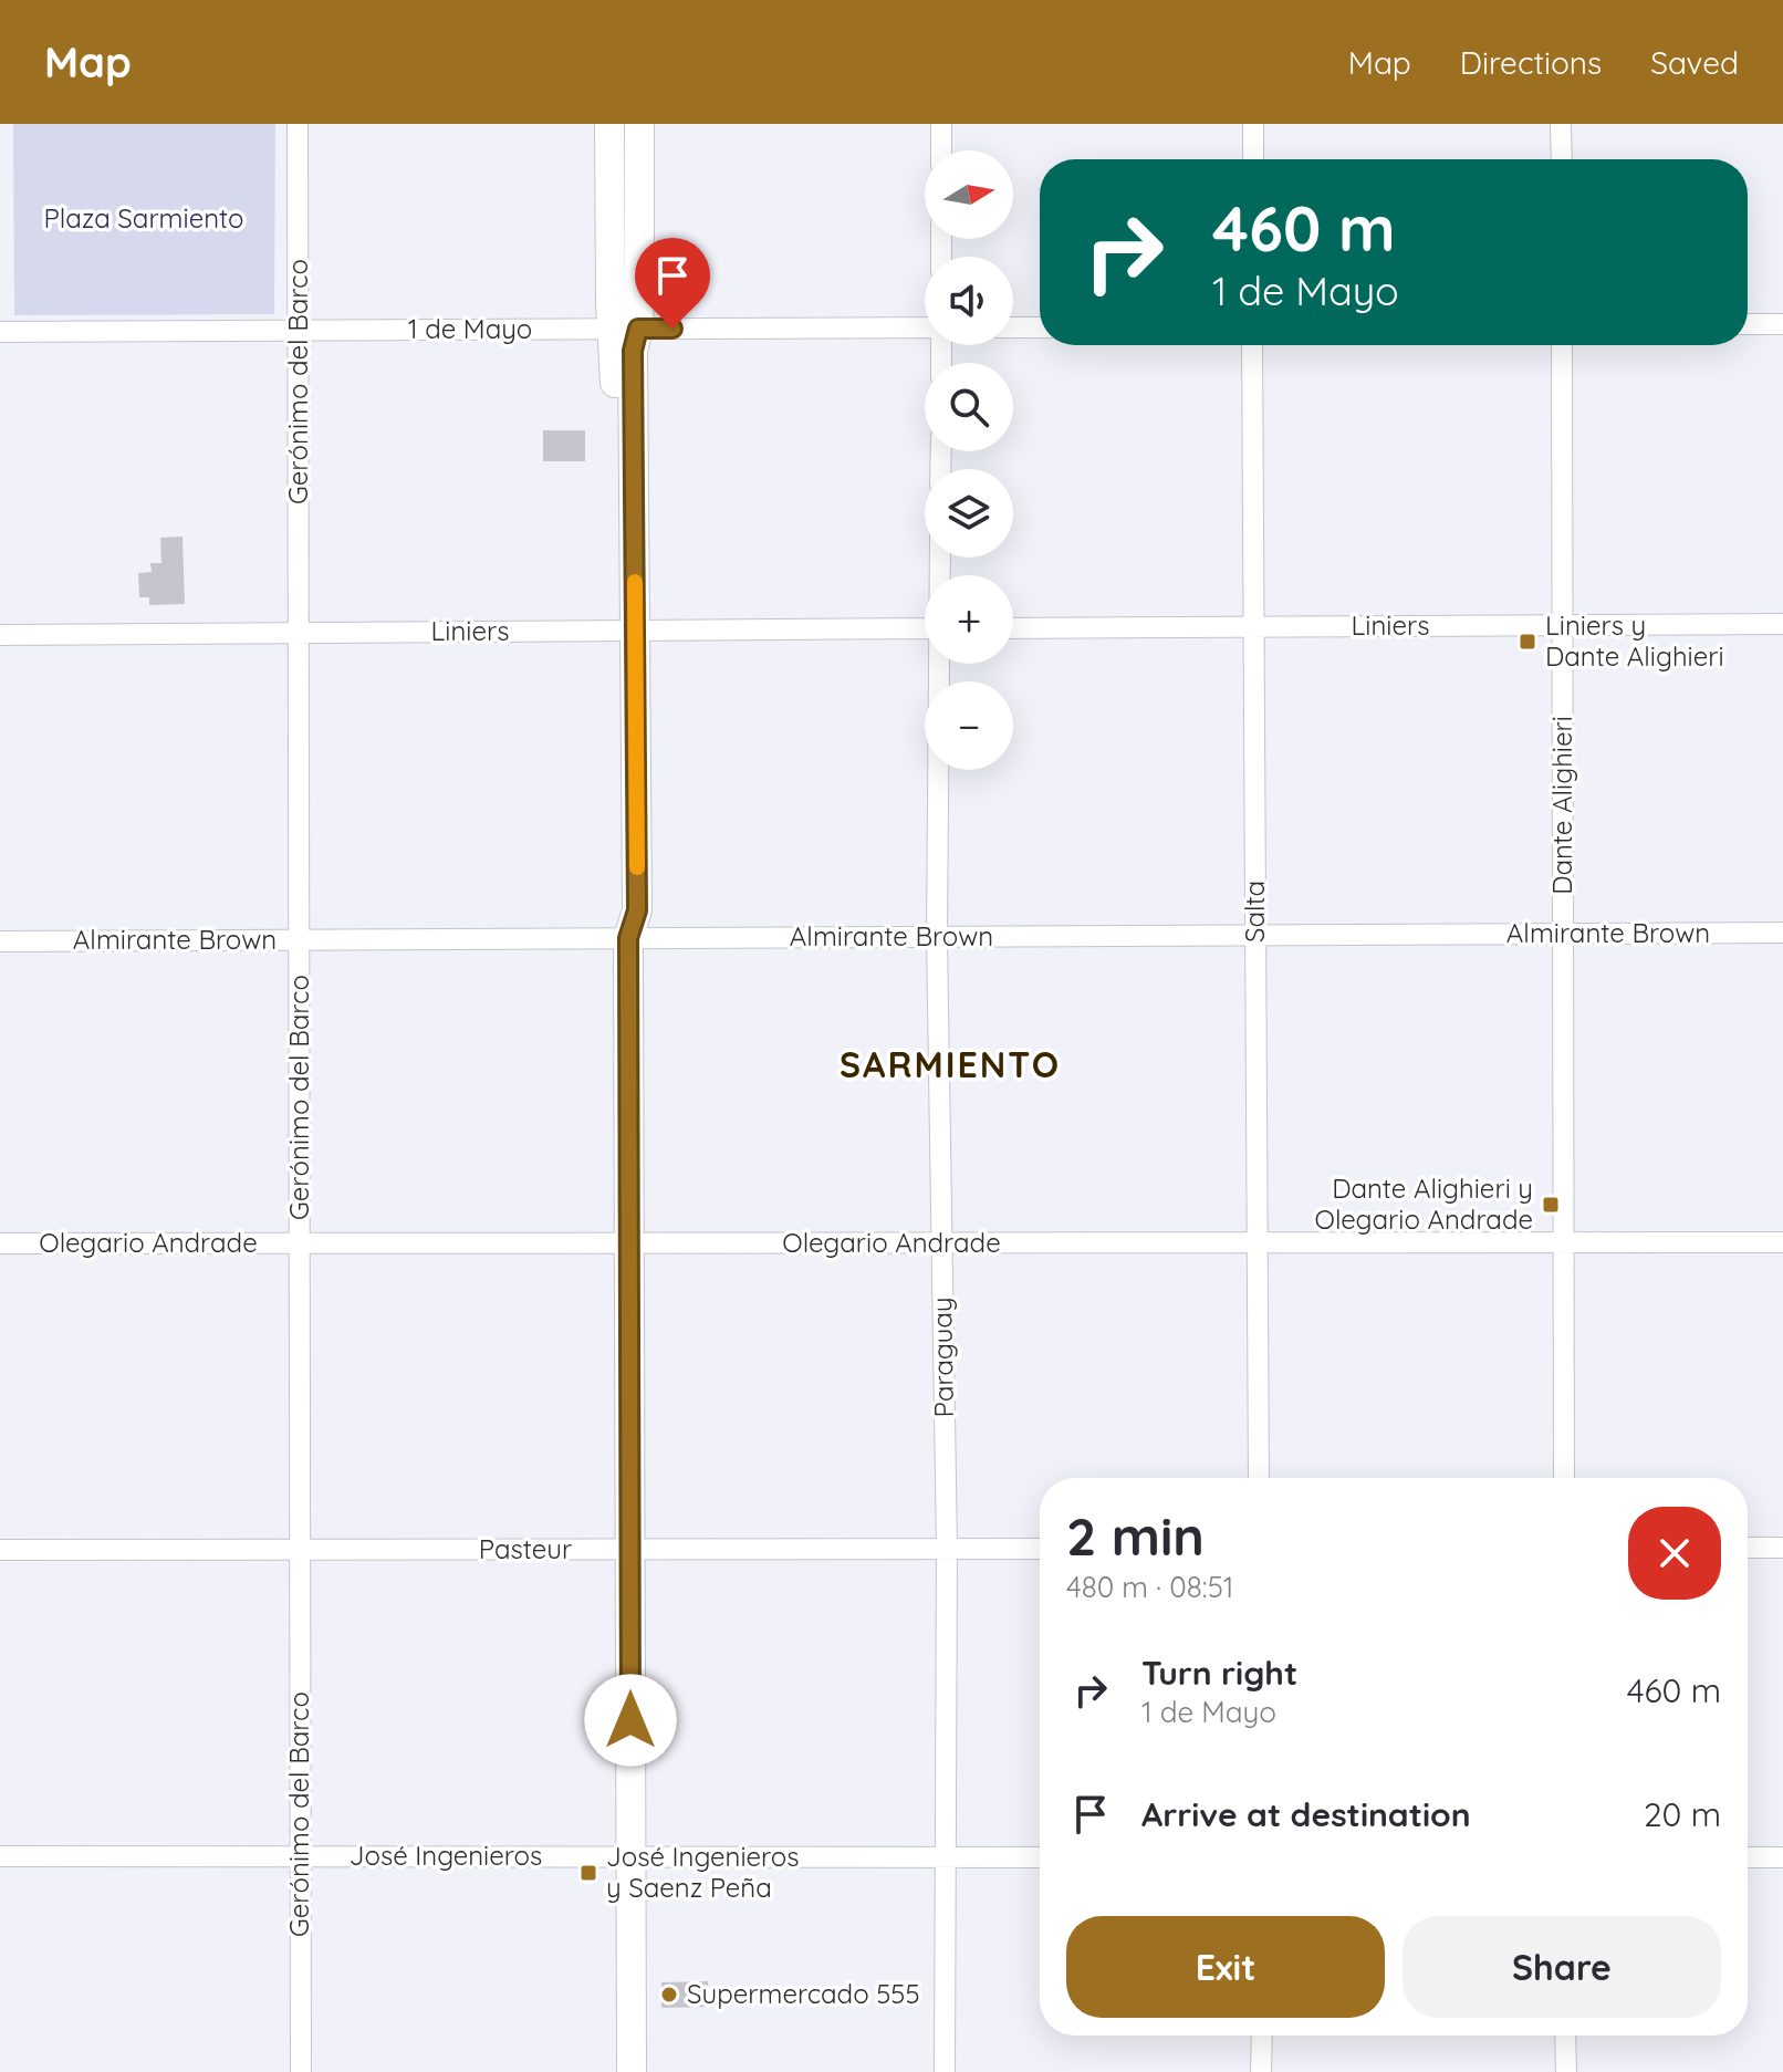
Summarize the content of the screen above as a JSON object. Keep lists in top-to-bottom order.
{
  "streets": {
    "street": [
      "1 de Mayo",
      "Gerónimo del Barco",
      "Liniers",
      "Dante Alighieri",
      "Salta",
      "Almirante Brown",
      "Olegario Andrade",
      "Paraguay",
      "Pasteur",
      "José Ingenieros"
    ]
  },
  "crossings": [
    ["1 de Mayo", "Gerónimo del Barco"],
    ["Gerónimo del Barco", "Liniers"],
    ["Gerónimo del Barco", "Almirante Brown"],
    ["Gerónimo del Barco", "Olegario Andrade"],
    ["Gerónimo del Barco", "Pasteur"],
    ["Gerónimo del Barco", "José Ingenieros"],
    ["Liniers", "Dante Alighieri"],
    ["Liniers", "Salta"],
    ["Dante Alighieri", "Almirante Brown"],
    ["Dante Alighieri", "Olegario Andrade"],
    ["Salta", "Almirante Brown"],
    ["Salta", "Olegario Andrade"],
    ["Almirante Brown", "Paraguay"],
    ["Olegario Andrade", "Paraguay"],
    ["Paraguay", "Pasteur"],
    ["Paraguay", "José Ingenieros"]
  ],
  "districts": ["SARMIENTO"],
  "parks": ["Plaza Sarmiento"],
  "places": {
    "transit": ["Liniers y Dante Alighieri", "Dante Alighieri y Olegario Andrade", "José Ingenieros y Saenz Peña"],
    "other": ["Supermercado 555"]
  },
  "north": "right",
  "page": {
    "header": "Map",
    "nav": ["Map", "Directions", "Saved"],
    "map_buttons": ["+", "−"],
    "turn": ["460 m", "1 de Mayo"],
    "heading": ["2 min", "480 m · 08:51"],
    "list": [
      {
        "name": "Turn right",
        "note": "1 de Mayo",
        "value": "460 m"
      },
      {
        "name": "Arrive at destination",
        "value": "20 m"
      }
    ],
    "buttons": ["Exit", "Share"]
  }
}
